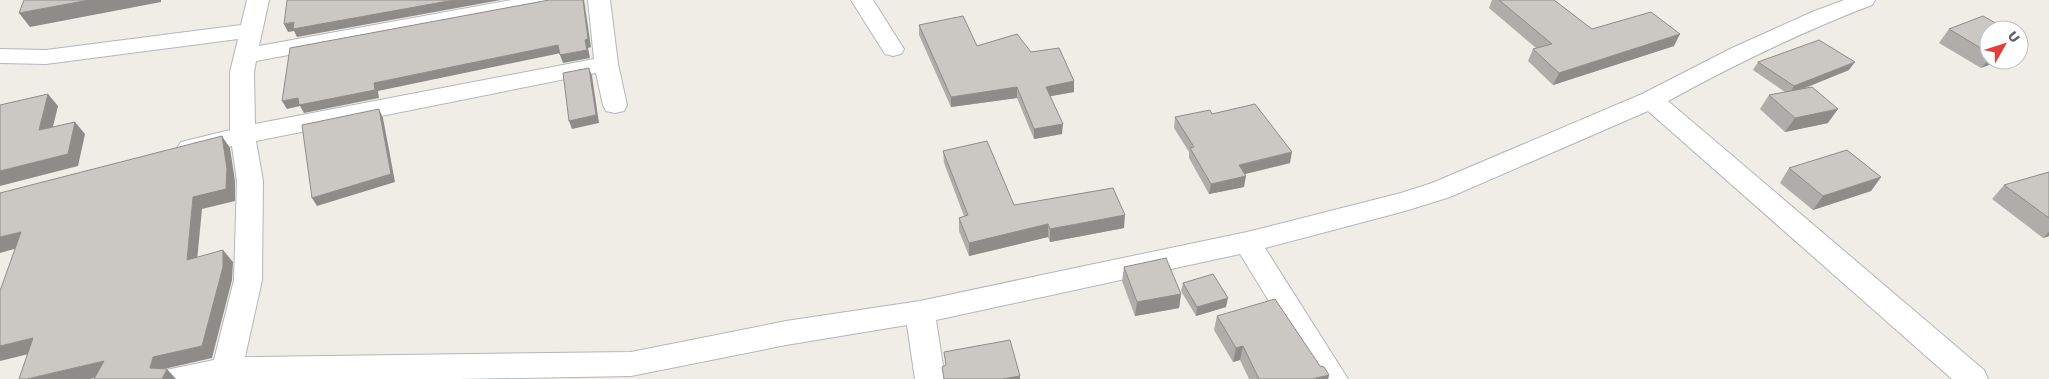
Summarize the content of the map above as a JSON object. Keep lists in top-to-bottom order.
{
  "north": "top right"
}
